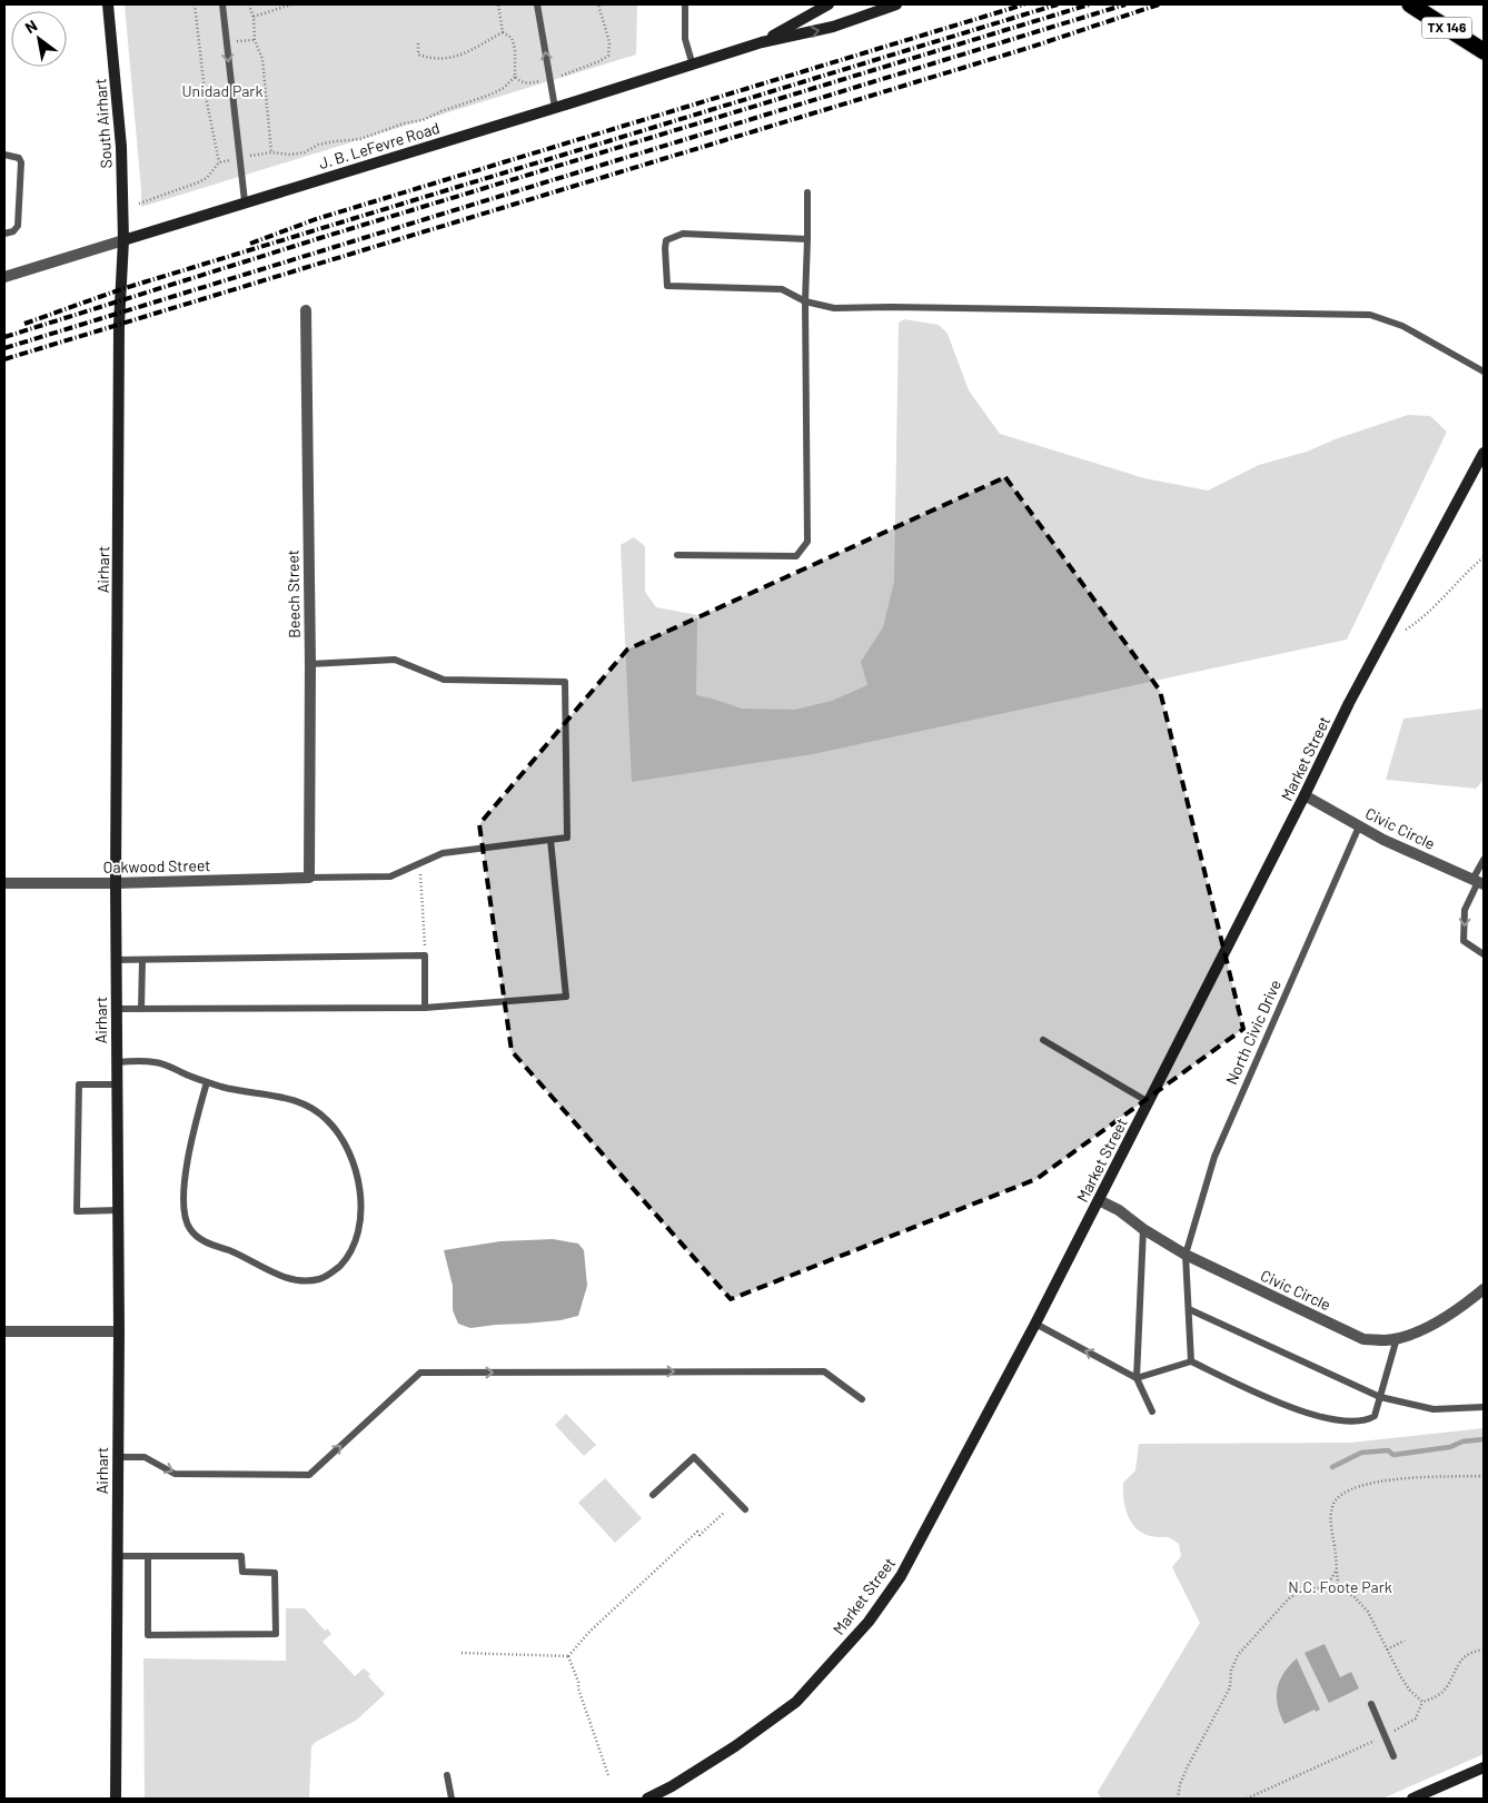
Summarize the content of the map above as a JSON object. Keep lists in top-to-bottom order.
{
  "streets": {
    "highway": ["TX 146"],
    "street": [
      "South Airhart",
      "J. B. LeFevre Road",
      "Airhart",
      "Beech Street",
      "Market Street",
      "Civic Circle",
      "Oakwood Street"
    ],
    "lane": ["North Civic Drive"]
  },
  "crossings": [
    ["South Airhart", "J. B. LeFevre Road"],
    ["South Airhart", "Airhart"],
    ["J. B. LeFevre Road", "Airhart"],
    ["Airhart", "Oakwood Street"],
    ["Beech Street", "Oakwood Street"],
    ["Market Street", "Civic Circle"],
    ["Civic Circle", "North Civic Drive"]
  ],
  "parks": ["Unidad Park", "N.C. Foote Park"],
  "north": "top left"
}
